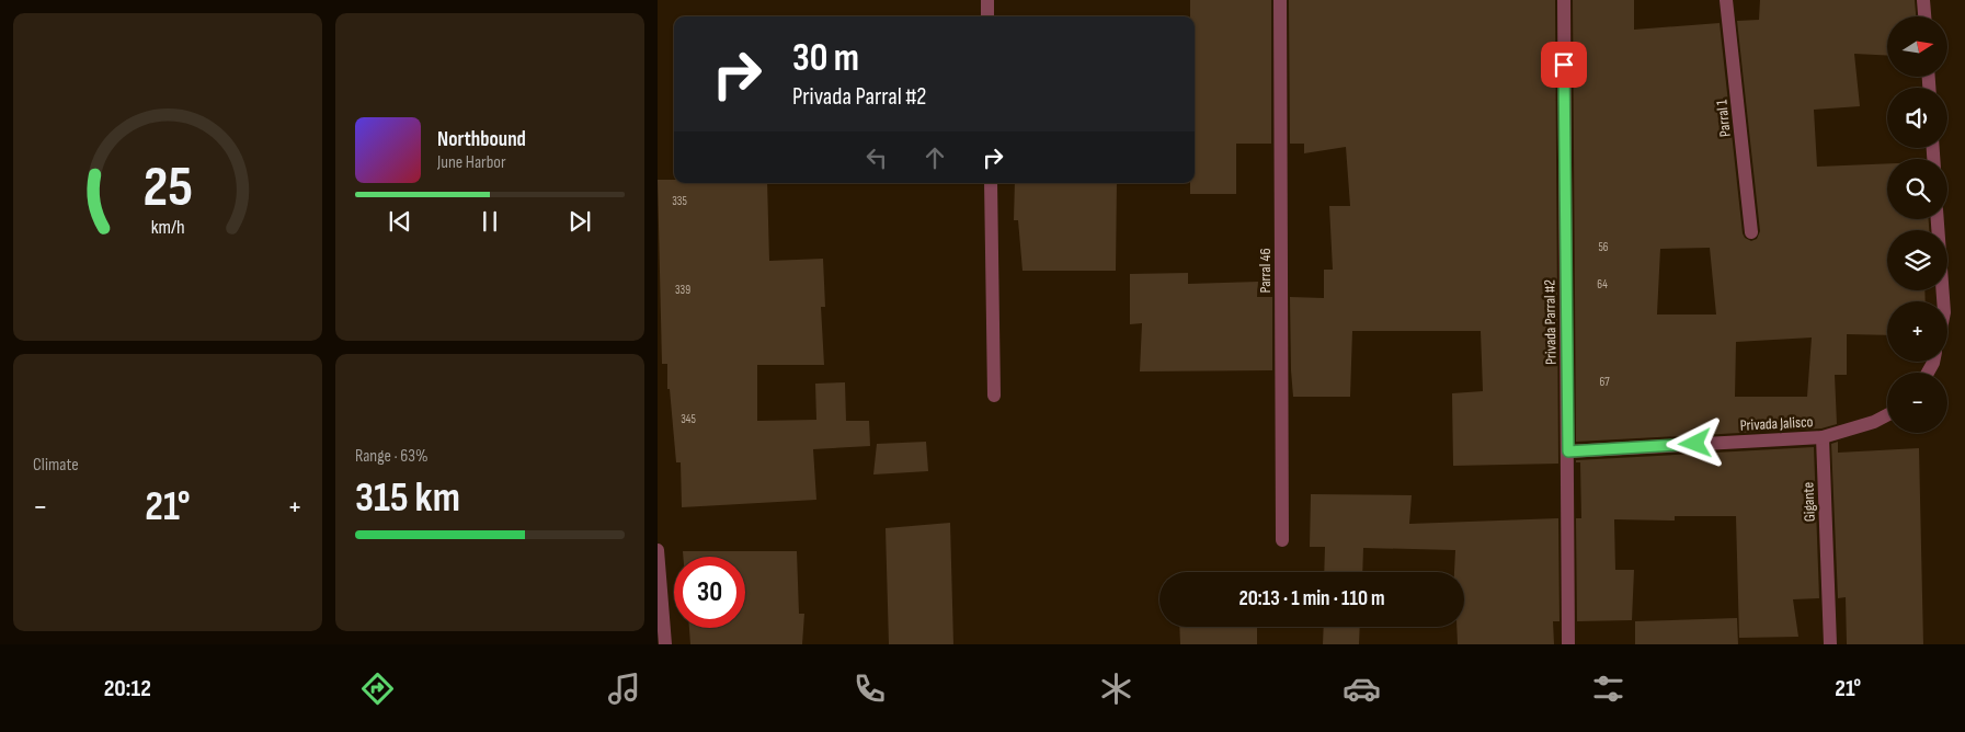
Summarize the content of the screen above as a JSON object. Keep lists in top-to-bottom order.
{
  "streets": {
    "street": [
      "Parral 1",
      "Parral 46",
      "Privada Parral #2",
      "Privada Jalisco",
      "Gigante"
    ]
  },
  "crossings": [
    ["Privada Parral #2", "Privada Jalisco"],
    ["Privada Jalisco", "Gigante"]
  ],
  "house_numbers": [
    "335",
    "56",
    "64",
    "339",
    "67",
    "345"
  ],
  "north": "right",
  "page": {
    "map_buttons": ["+", "−"],
    "turn": ["30 m", "Privada Parral #2"],
    "song": ["Northbound", "June Harbor"],
    "tile": [
      "Climate",
      ["Range · 63%", "315 km"]
    ],
    "heat": ["−", "21°", "+"],
    "limit": "30",
    "trip": "20:13 · 1 min · 110 m",
    "tabs": ["20:12", "21°"],
    "gauge": ["25", "km/h"]
  }
}
